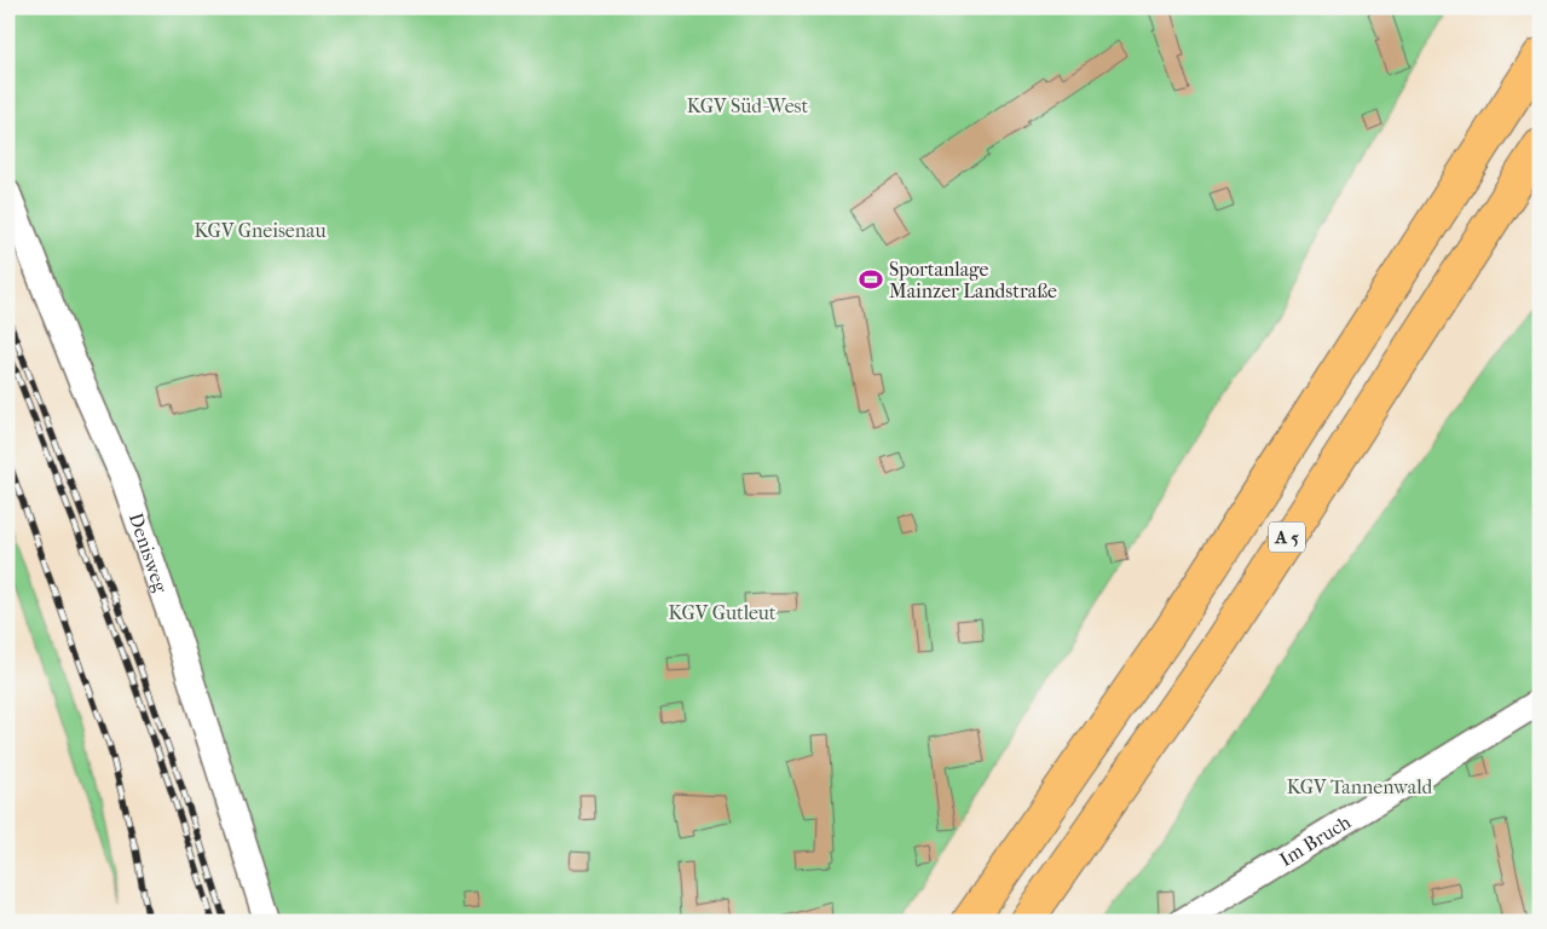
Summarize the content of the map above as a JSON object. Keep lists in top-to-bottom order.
{
  "streets": {
    "highway": ["A 5"],
    "lane": ["Denisweg", "Im Bruch"]
  },
  "parks": [
    "KGV Süd-West",
    "KGV Gneisenau",
    "KGV Gutleut",
    "KGV Tannenwald"
  ],
  "places": {
    "sports": ["Sportanlage Mainzer Landstraße"]
  }
}
